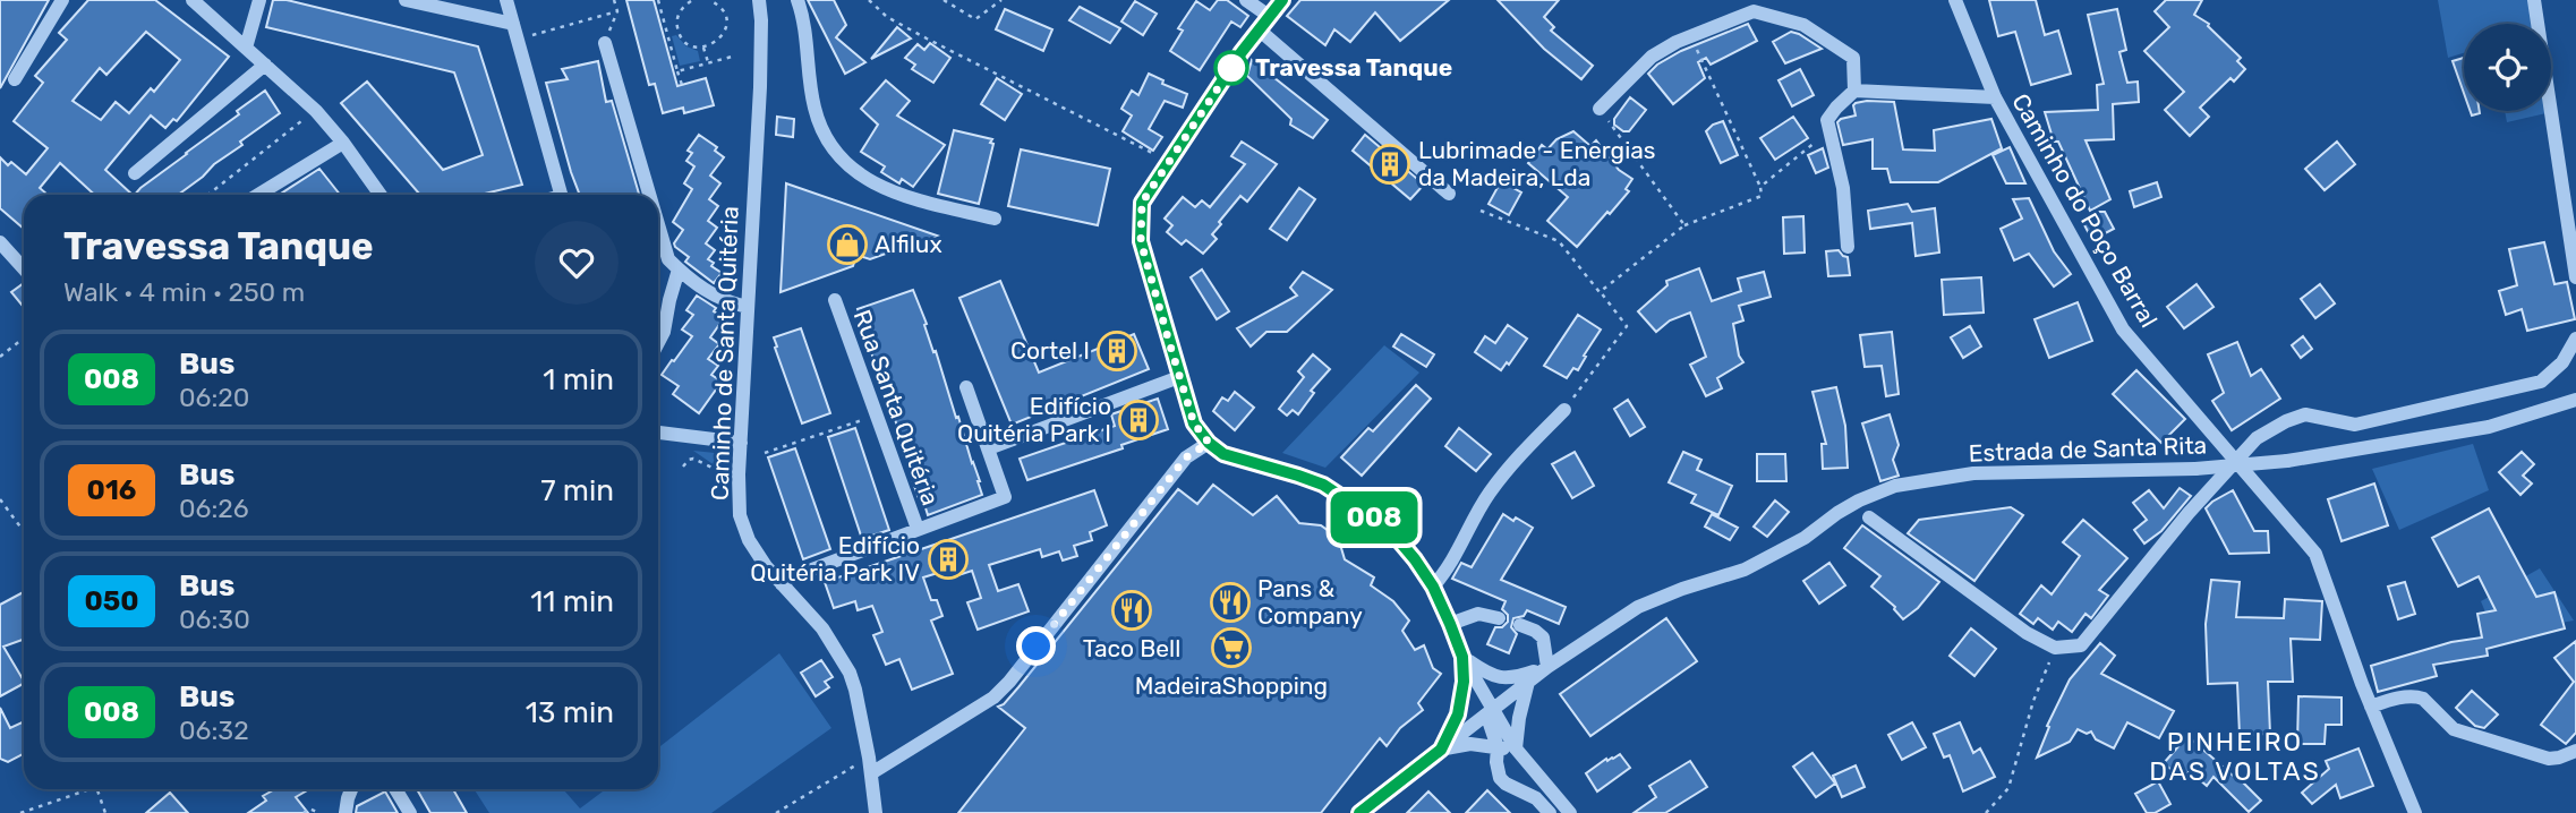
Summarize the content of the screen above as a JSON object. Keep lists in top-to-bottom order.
{
  "streets": {
    "street": [
      "Caminho do Poço Barral",
      "Caminho de Santa Quitéria",
      "Rua Santa Quitéria",
      "Estrada de Santa Rita"
    ]
  },
  "crossings": [
    ["Caminho de Santa Quitéria", "Rua Santa Quitéria"]
  ],
  "districts": ["PINHEIRO DAS VOLTAS"],
  "places": {
    "other": ["Travessa Tanque"],
    "building": [
      "Lubrimade - Energias da Madeira, Lda",
      "Cortel I",
      "Edifício Quitéria Park I",
      "Edifício Quitéria Park IV"
    ],
    "shop": ["Alfilux"],
    "restaurant": ["Pans & Company", "Taco Bell"],
    "supermarket": ["MadeiraShopping"]
  },
  "lines": ["bus line 008"],
  "page": {
    "on_map": "008",
    "heading": ["Travessa Tanque", "Walk · 4 min · 250 m"],
    "list": [
      {
        "mark": "008",
        "name": "Bus",
        "note": "06:20",
        "value": "1 min"
      },
      {
        "mark": "016",
        "name": "Bus",
        "note": "06:26",
        "value": "7 min"
      },
      {
        "mark": "050",
        "name": "Bus",
        "note": "06:30",
        "value": "11 min"
      },
      {
        "mark": "008",
        "name": "Bus",
        "note": "06:32",
        "value": "13 min"
      }
    ]
  }
}
